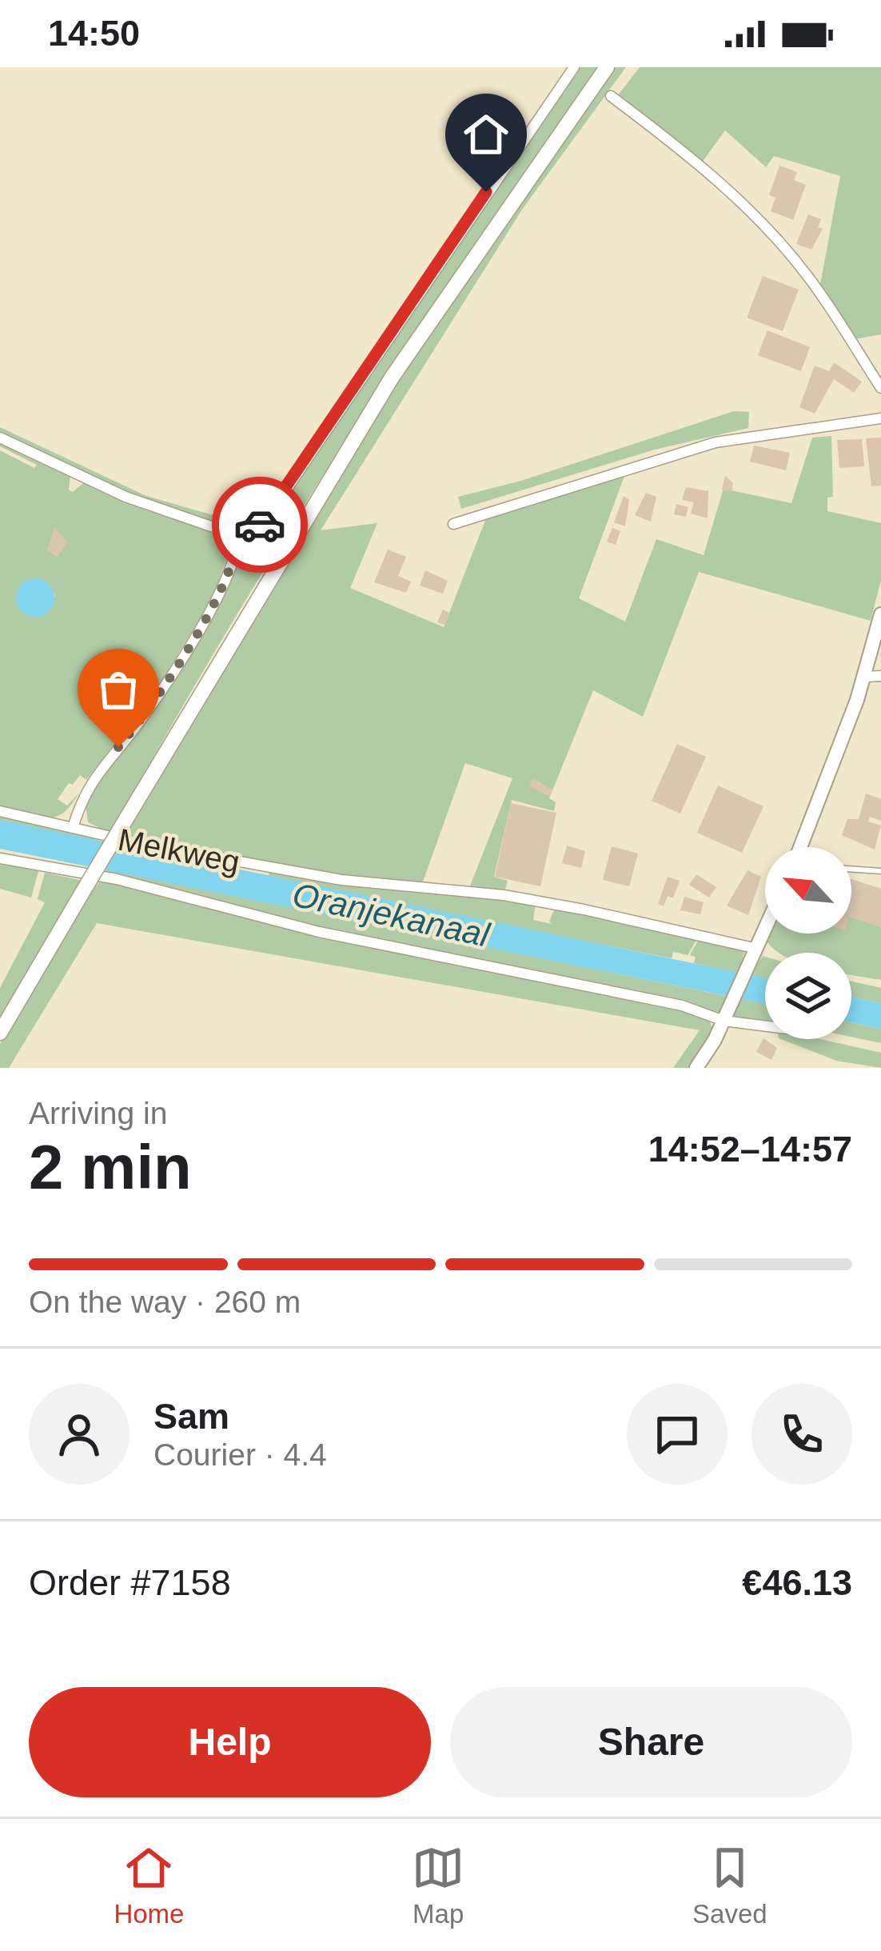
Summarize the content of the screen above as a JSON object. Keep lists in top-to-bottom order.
{
  "streets": {
    "street": ["Melkweg"]
  },
  "water": ["Oranjekanaal"],
  "north": "top left",
  "page": {
    "status": "14:50",
    "heading": ["2 min", "Arriving in", "14:52–14:57"],
    "panel": [
      "Sam",
      "Courier · 4.4",
      "Order #7158",
      "€46.13"
    ],
    "bar": "On the way · 260 m",
    "buttons": ["Help", "Share"],
    "tabs": ["Home", "Map", "Saved"]
  }
}
